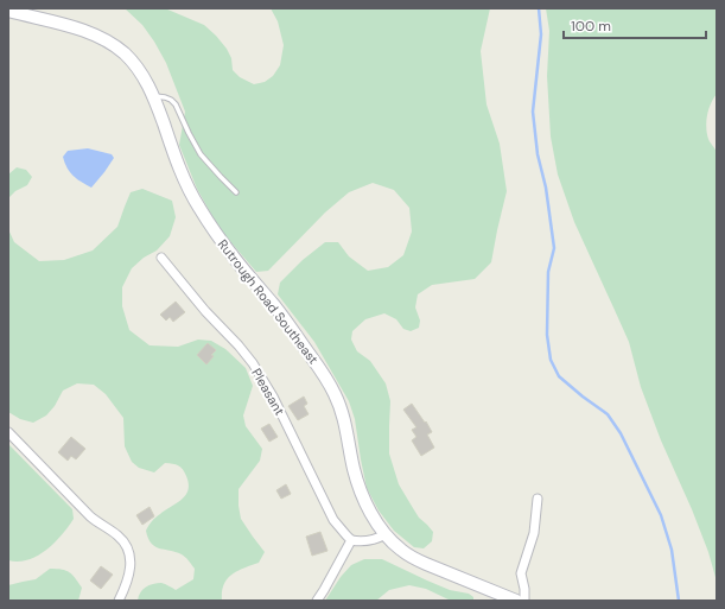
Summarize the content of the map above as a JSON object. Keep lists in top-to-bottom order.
{
  "streets": {
    "street": ["Rutrough Road Southeast", "Pleasant"]
  },
  "scale_bar": "100 m"
}
